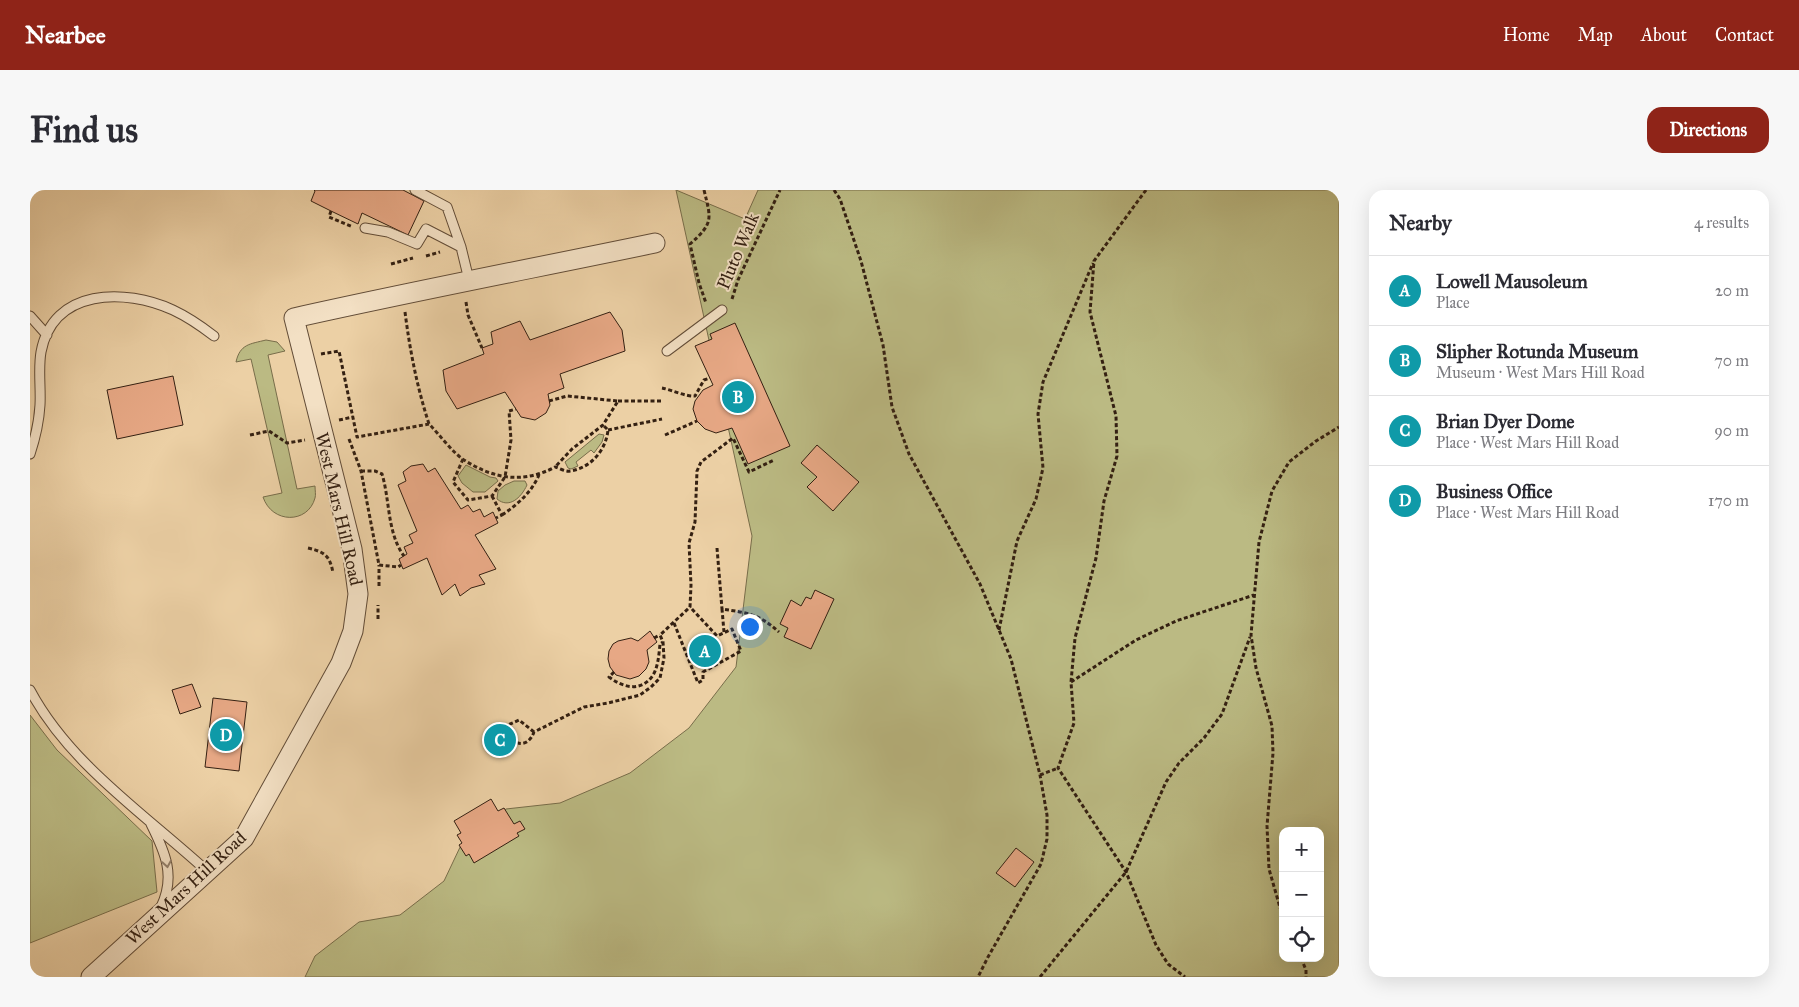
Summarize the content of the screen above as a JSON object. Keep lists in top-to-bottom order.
{
  "streets": {
    "street": ["West Mars Hill Road"],
    "path": ["Pluto Walk"]
  },
  "page": {
    "header": "Nearbee",
    "nav": [
      "Home",
      "Map",
      "About",
      "Contact"
    ],
    "buttons": "Directions",
    "title": "Find us",
    "heading": ["Nearby", "4 results"],
    "list": [
      {
        "mark": "A",
        "name": "Lowell Mausoleum",
        "note": "Place",
        "value": "20 m"
      },
      {
        "mark": "B",
        "name": "Slipher Rotunda Museum",
        "note": "Museum · West Mars Hill Road",
        "value": "70 m"
      },
      {
        "mark": "C",
        "name": "Brian Dyer Dome",
        "note": "Place · West Mars Hill Road",
        "value": "90 m"
      },
      {
        "mark": "D",
        "name": "Business Office",
        "note": "Place · West Mars Hill Road",
        "value": "170 m"
      }
    ],
    "pins": [
      "B",
      "A",
      "D",
      "C"
    ],
    "map_buttons": ["+", "−"]
  }
}
